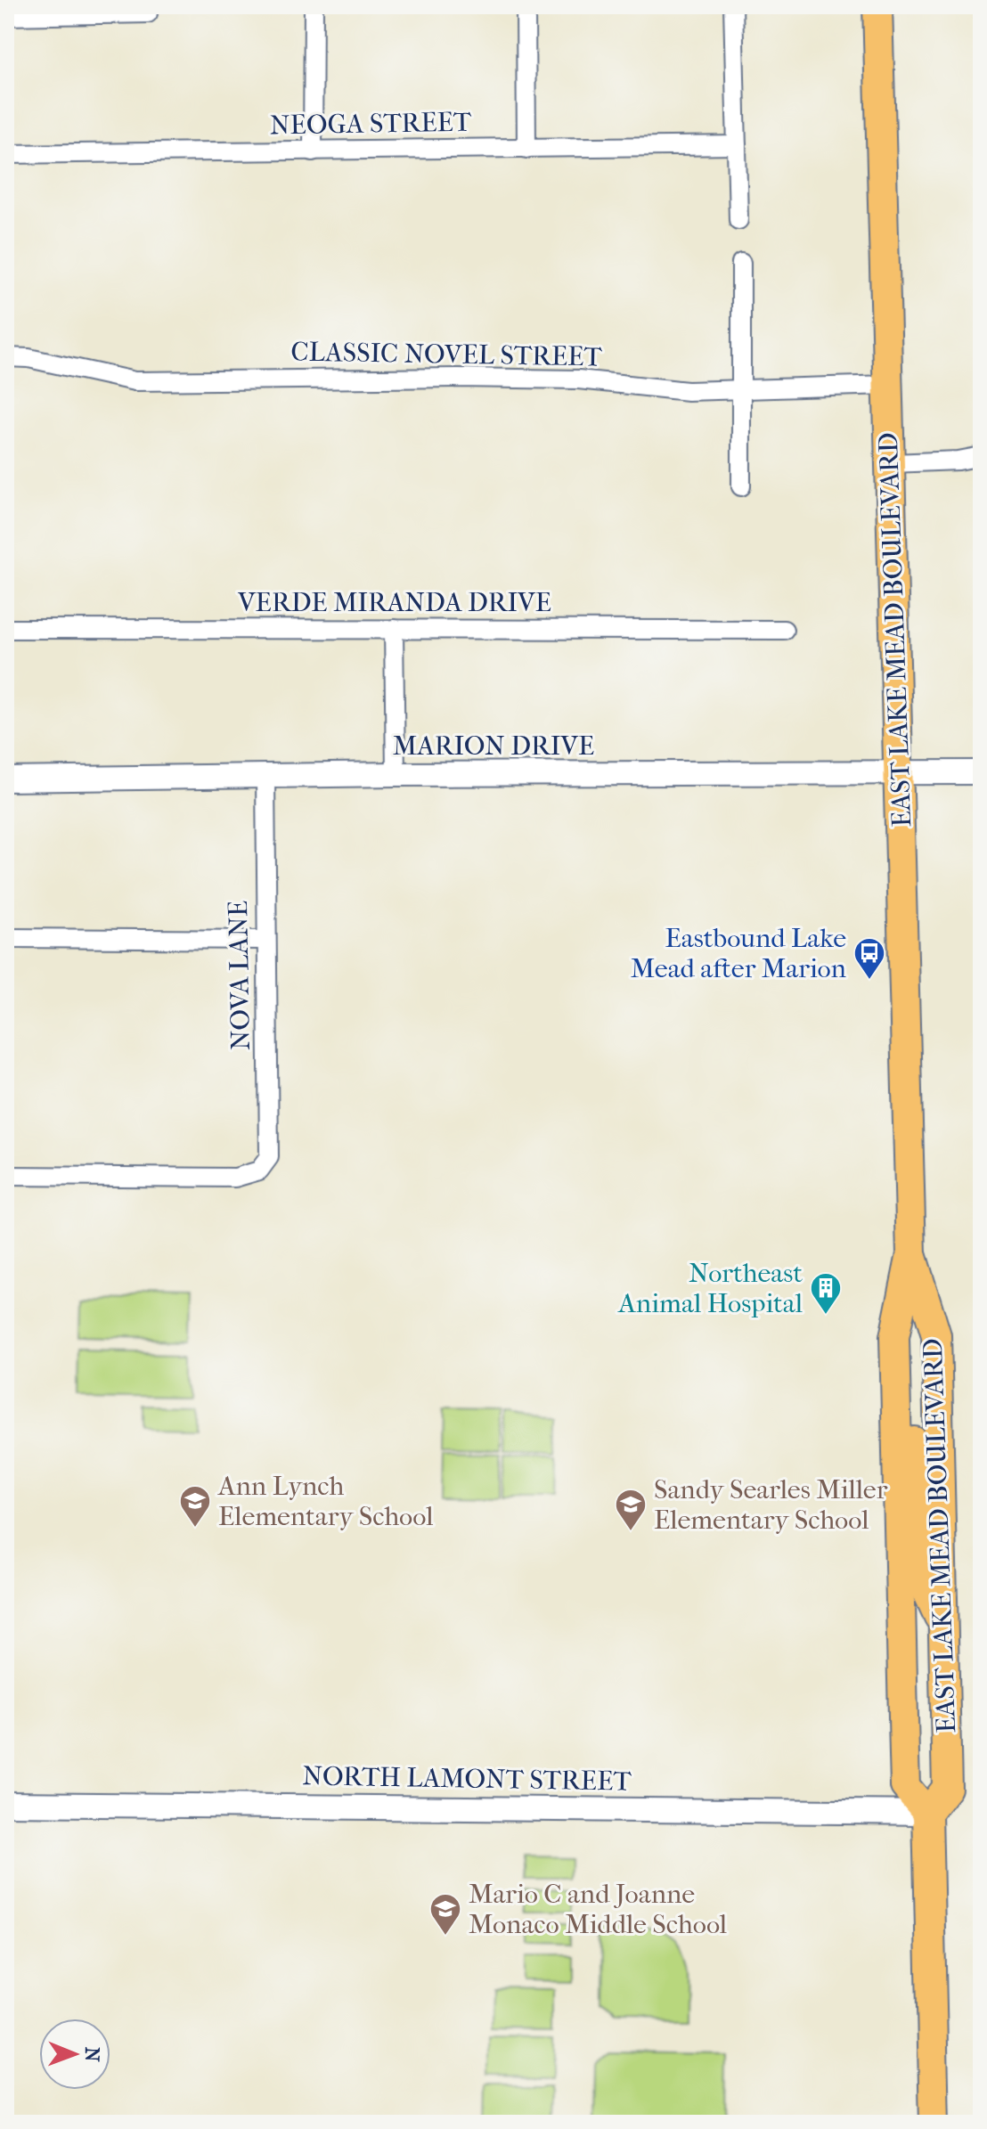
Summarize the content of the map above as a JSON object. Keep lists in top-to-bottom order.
{
  "streets": {
    "main road": ["EAST LAKE MEAD BOULEVARD"],
    "street": [
      "NEOGA STREET",
      "CLASSIC NOVEL STREET",
      "VERDE MIRANDA DRIVE",
      "MARION DRIVE",
      "NOVA LANE",
      "NORTH LAMONT STREET"
    ]
  },
  "crossings": [
    ["CLASSIC NOVEL STREET", "EAST LAKE MEAD BOULEVARD"],
    ["EAST LAKE MEAD BOULEVARD", "MARION DRIVE"],
    ["EAST LAKE MEAD BOULEVARD", "NORTH LAMONT STREET"],
    ["MARION DRIVE", "NOVA LANE"]
  ],
  "places": {
    "bus stop": ["Eastbound Lake Mead after Marion"],
    "building": ["Northeast Animal Hospital"],
    "school or university": ["Ann Lynch Elementary School", "Sandy Searles Miller Elementary School", "Mario C and Joanne Monaco Middle School"]
  },
  "north": "right"
}
